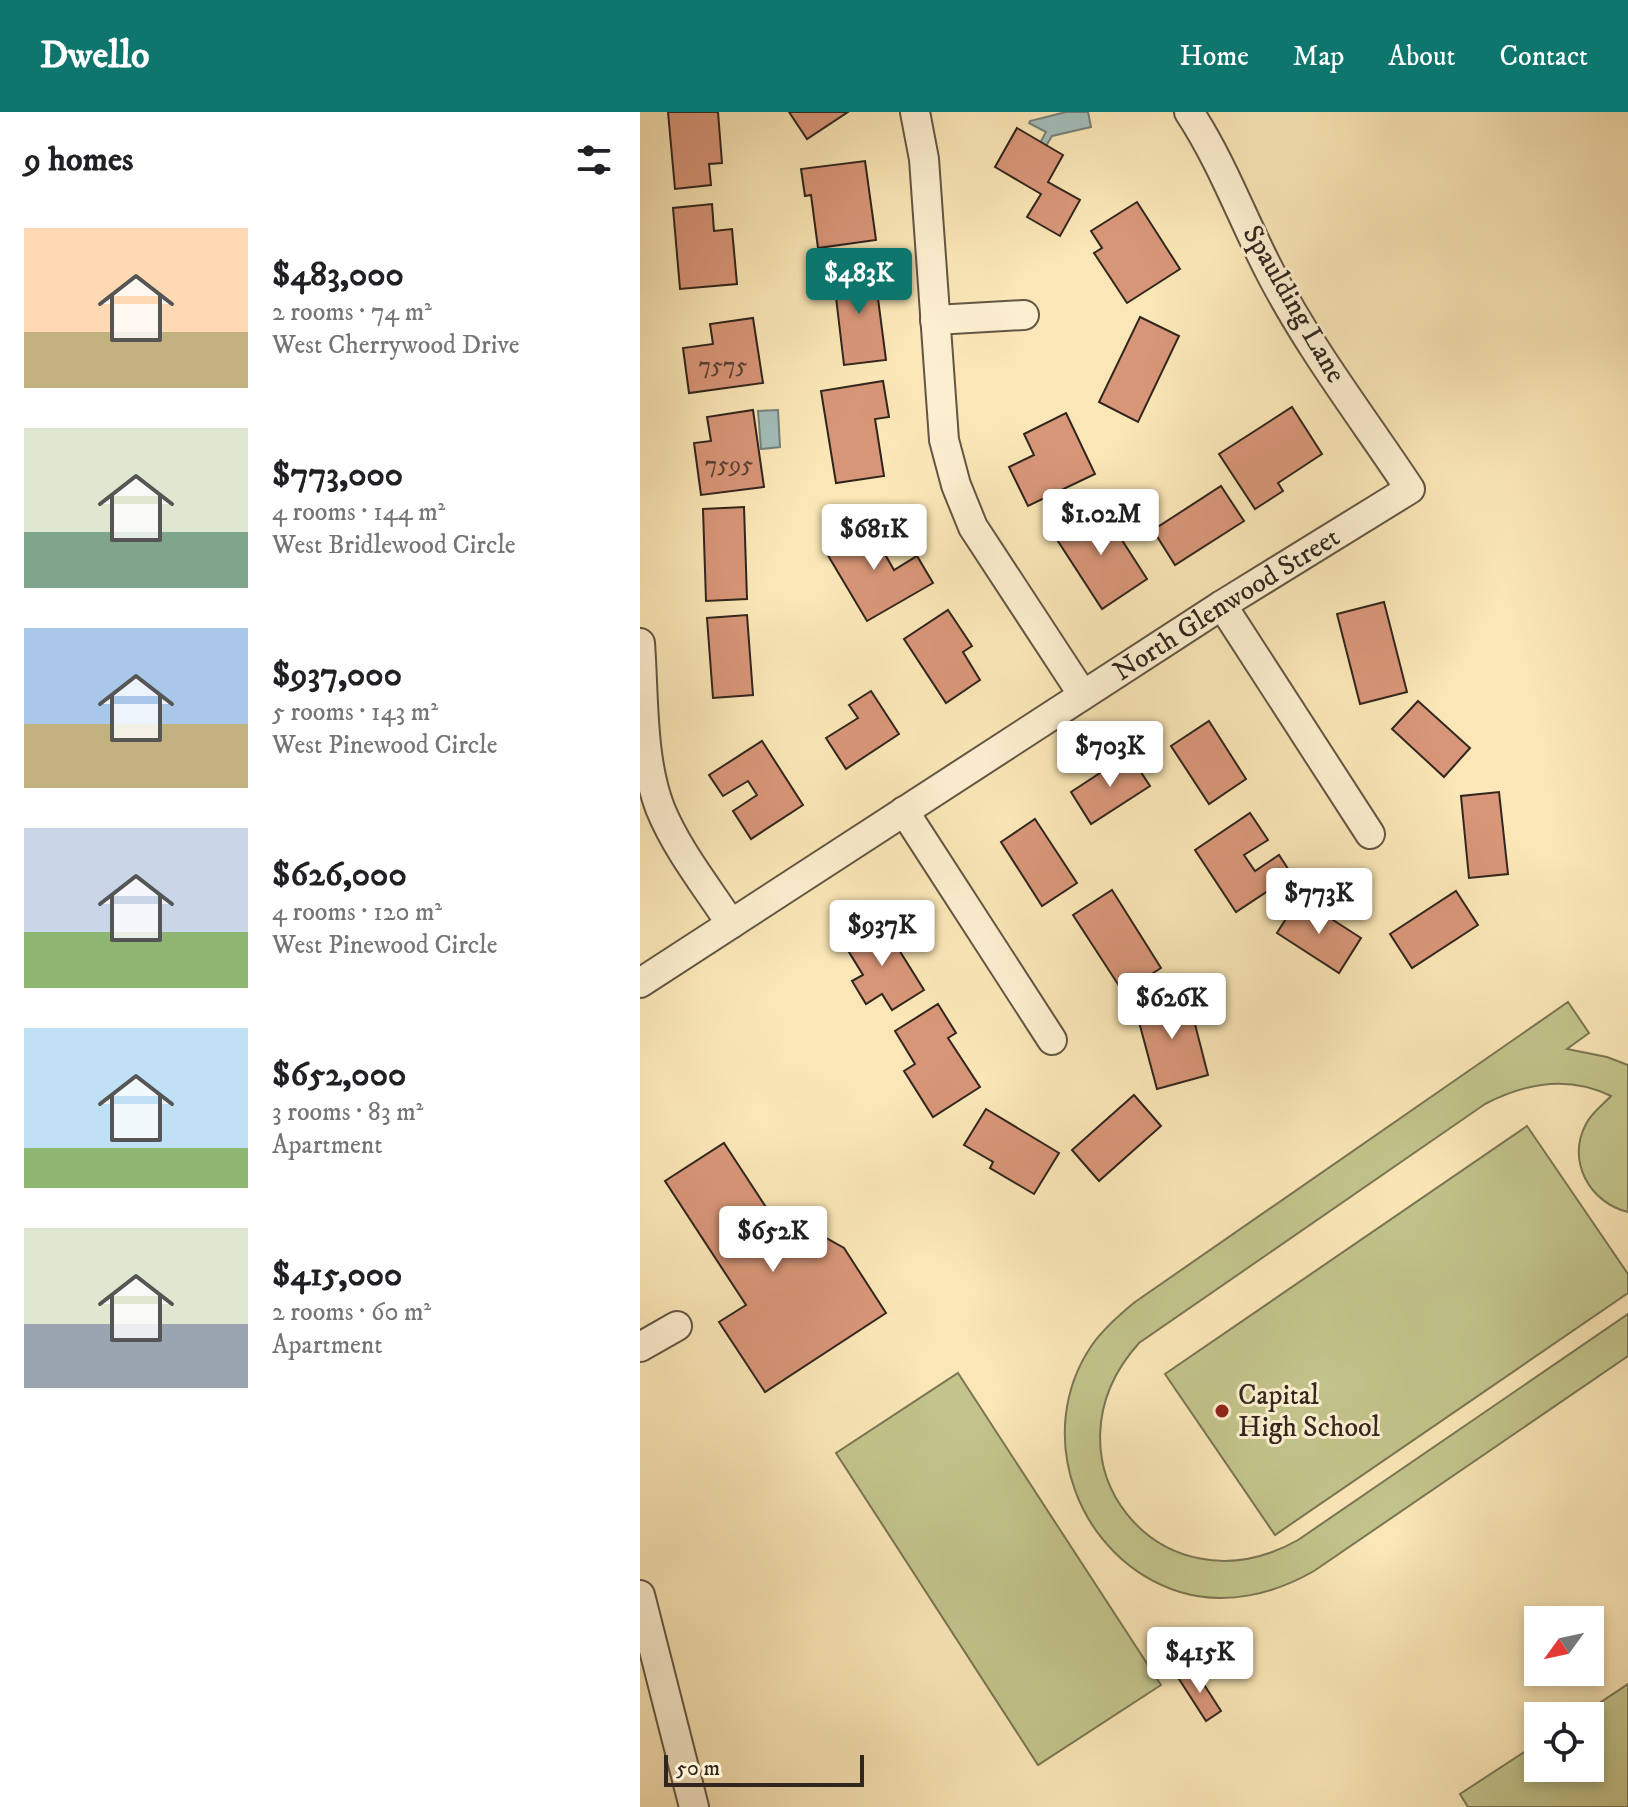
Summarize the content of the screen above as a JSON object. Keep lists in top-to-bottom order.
{
  "streets": {
    "street": ["Spaulding Lane", "North Glenwood Street"]
  },
  "crossings": [
    ["Spaulding Lane", "North Glenwood Street"]
  ],
  "places": ["Capital High School"],
  "house_numbers": ["7575", "7595"],
  "scale_bar": "50 m",
  "north": "bottom left",
  "page": {
    "header": "Dwello",
    "nav": [
      "Home",
      "Map",
      "About",
      "Contact"
    ],
    "heading": "9 homes",
    "list": [
      {
        "name": "$483,000",
        "note": "2 rooms · 74 m² · West Cherrywood Drive"
      },
      {
        "name": "$773,000",
        "note": "4 rooms · 144 m² · West Bridlewood Circle"
      },
      {
        "name": "$937,000",
        "note": "5 rooms · 143 m² · West Pinewood Circle"
      },
      {
        "name": "$626,000",
        "note": "4 rooms · 120 m² · West Pinewood Circle"
      },
      {
        "name": "$652,000",
        "note": "3 rooms · 83 m² · Apartment"
      },
      {
        "name": "$415,000",
        "note": "2 rooms · 60 m² · Apartment"
      }
    ],
    "price": [
      "$483K",
      "$1.02M",
      "$681K",
      "$703K",
      "$773K",
      "$937K",
      "$626K",
      "$652K",
      "$415K"
    ],
    "scale": "50 m"
  }
}
